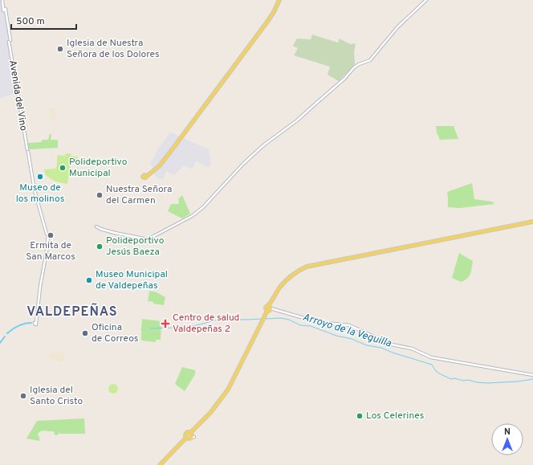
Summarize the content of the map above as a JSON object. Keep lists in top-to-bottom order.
{
  "streets": {
    "street": ["Avenida del Vino"]
  },
  "districts": ["VALDEPEÑAS"],
  "water": ["Arroyo de la Veguilla"],
  "places": {
    "other": [
      "Iglesia de Nuestra Señora de los Dolores",
      "Polideportivo Municipal",
      "Museo de los molinos",
      "Nuestra Señora del Carmen",
      "Ermita de San Marcos",
      "Polideportivo Jesús Baeza",
      "Museo Municipal de Valdepeñas",
      "Oficina de Correos",
      "Iglesia del Santo Cristo",
      "Los Celerines"
    ],
    "health": ["Centro de salud Valdepeñas 2"]
  },
  "scale_bar": "500 m",
  "north": "top"
}
